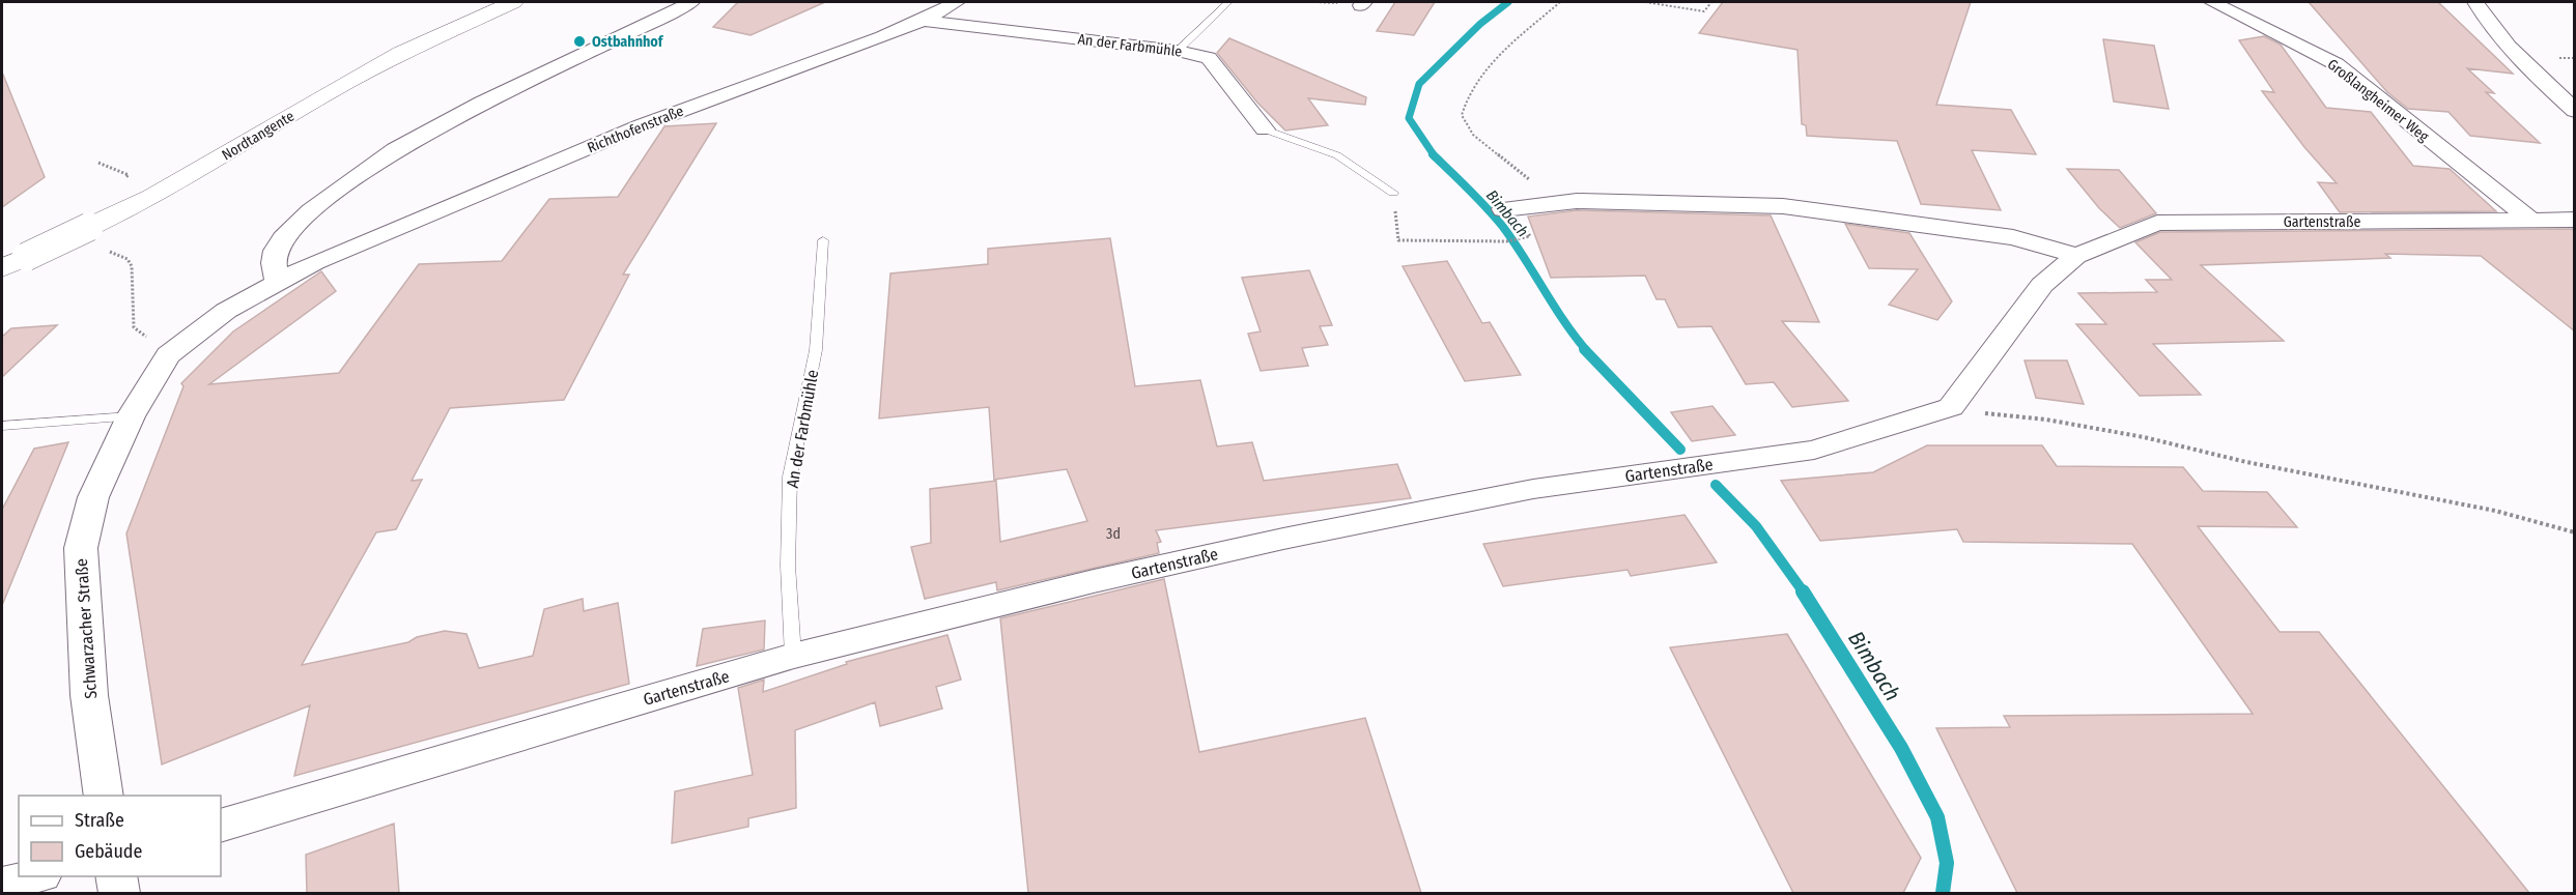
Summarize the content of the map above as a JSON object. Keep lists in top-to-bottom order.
{
  "streets": {
    "main road": ["Nordtangente"],
    "street": [
      "An der Farbmühle",
      "Großlangheimer Weg",
      "Richthofenstraße",
      "Gartenstraße",
      "Schwarzacher Straße"
    ]
  },
  "crossings": [
    ["An der Farbmühle", "Richthofenstraße"],
    ["An der Farbmühle", "Gartenstraße"],
    ["Großlangheimer Weg", "Gartenstraße"],
    ["Richthofenstraße", "Schwarzacher Straße"]
  ],
  "water": ["Bimbach"],
  "places": ["Ostbahnhof"],
  "house_numbers": ["3d"],
  "legend": ["Straße", "Gebäude"]
}
